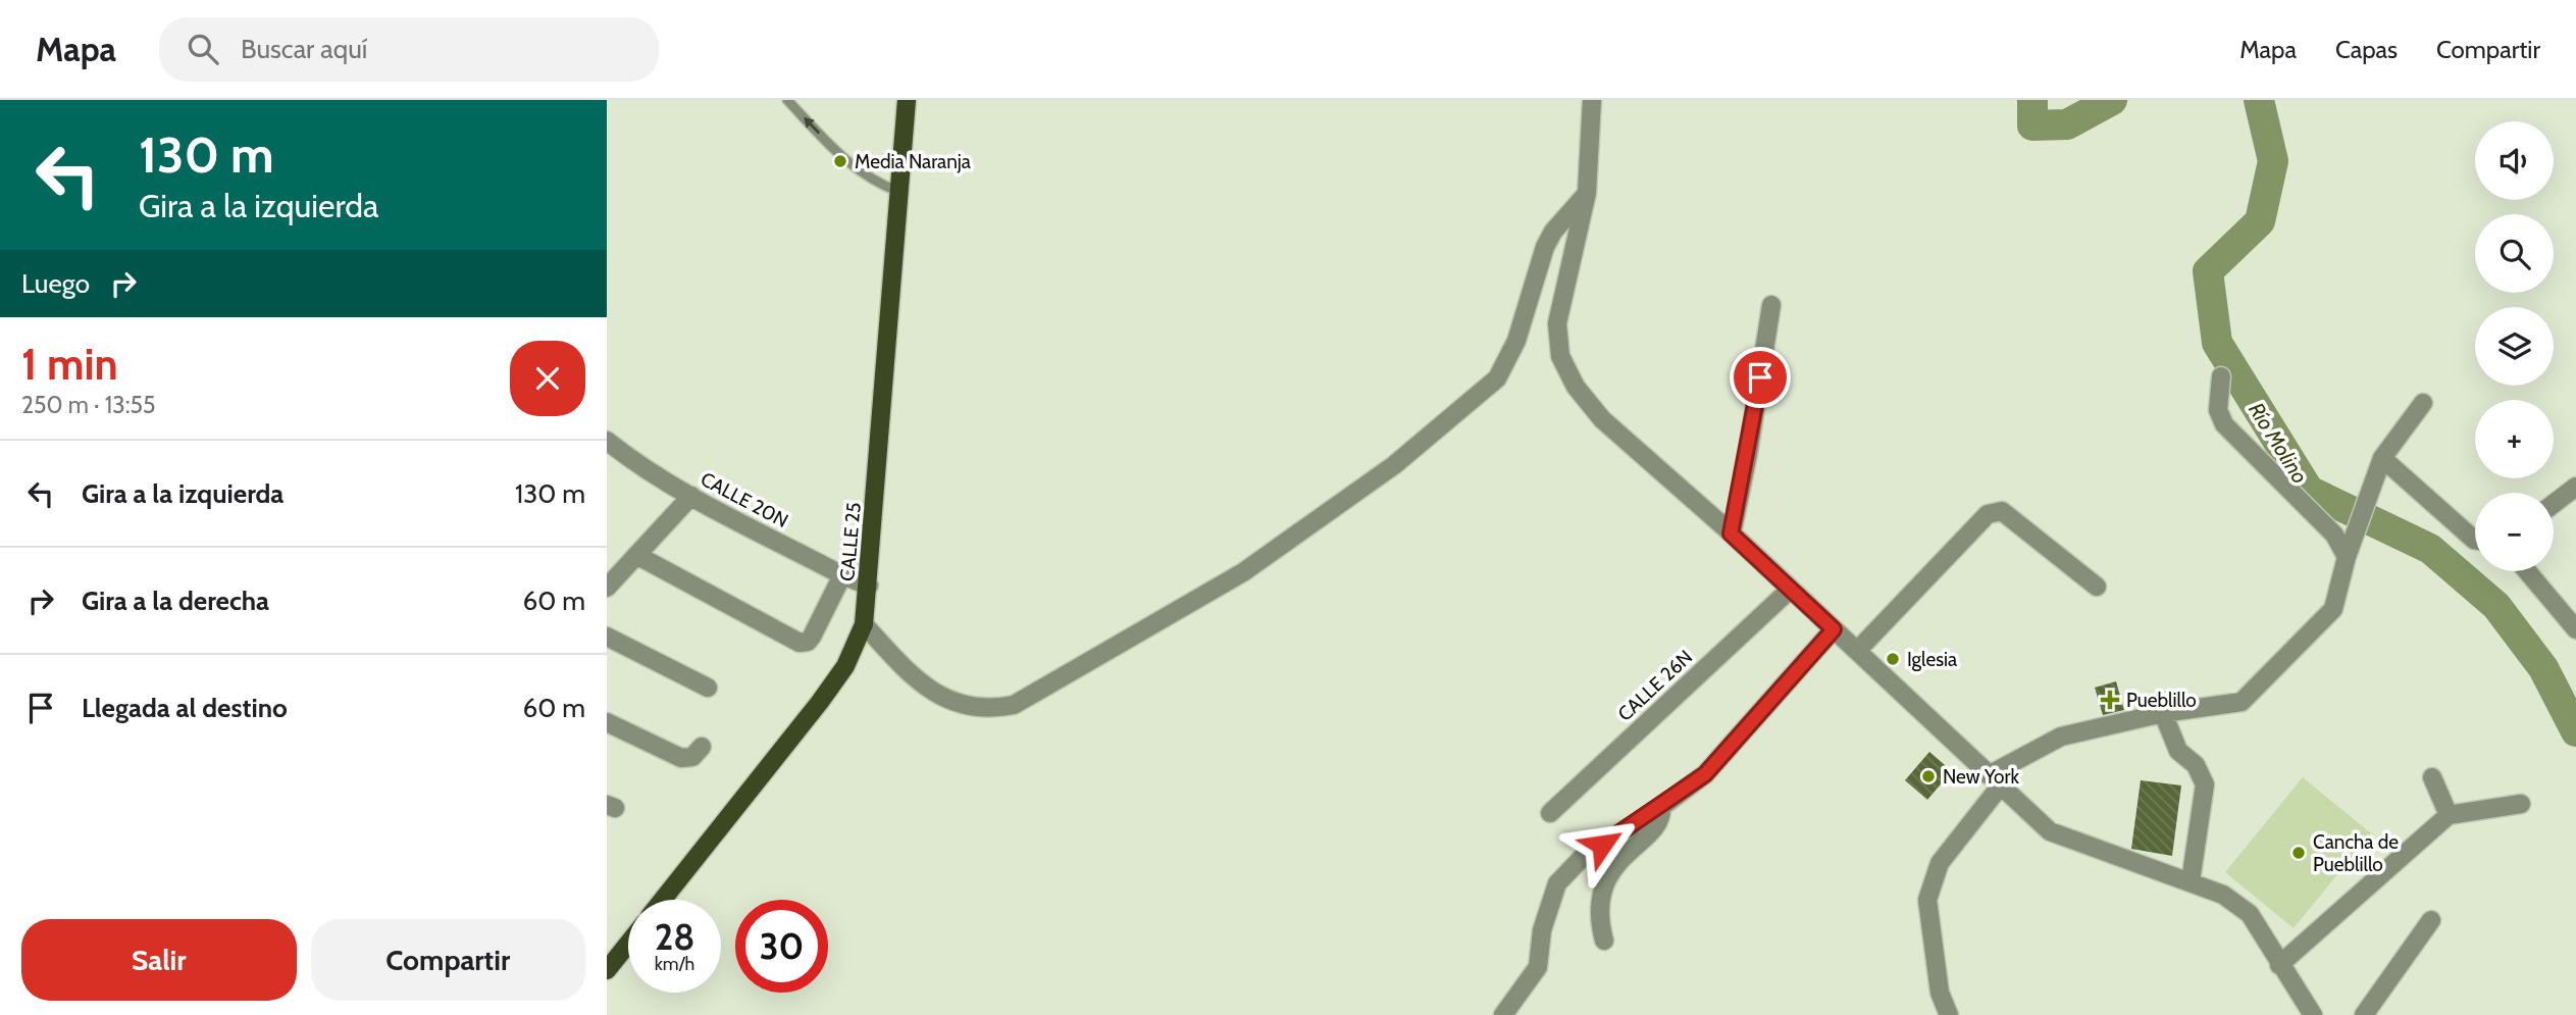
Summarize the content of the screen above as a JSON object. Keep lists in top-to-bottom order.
{
  "streets": {
    "main road": ["CALLE 25"],
    "street": ["CALLE 20N", "CALLE 26N"]
  },
  "crossings": [
    ["CALLE 20N", "CALLE 25"]
  ],
  "water": ["Río Molino"],
  "places": {
    "other": [
      "Media Naranja",
      "Iglesia",
      "New York",
      "Cancha de Pueblillo"
    ],
    "health": ["Pueblillo"]
  },
  "page": {
    "header": "Mapa",
    "search": "Buscar aquí",
    "nav": ["Mapa", "Capas", "Compartir"],
    "turn": ["130 m", "Gira a la izquierda"],
    "map_buttons": ["+", "−"],
    "then": "Luego",
    "heading": ["1 min", "250 m · 13:55"],
    "list": [
      {
        "name": "Gira a la izquierda",
        "value": "130 m"
      },
      {
        "name": "Gira a la derecha",
        "value": "60 m"
      },
      {
        "name": "Llegada al destino",
        "value": "60 m"
      }
    ],
    "speed": "28 km/h",
    "limit": "30",
    "buttons": ["Salir", "Compartir"]
  }
}
